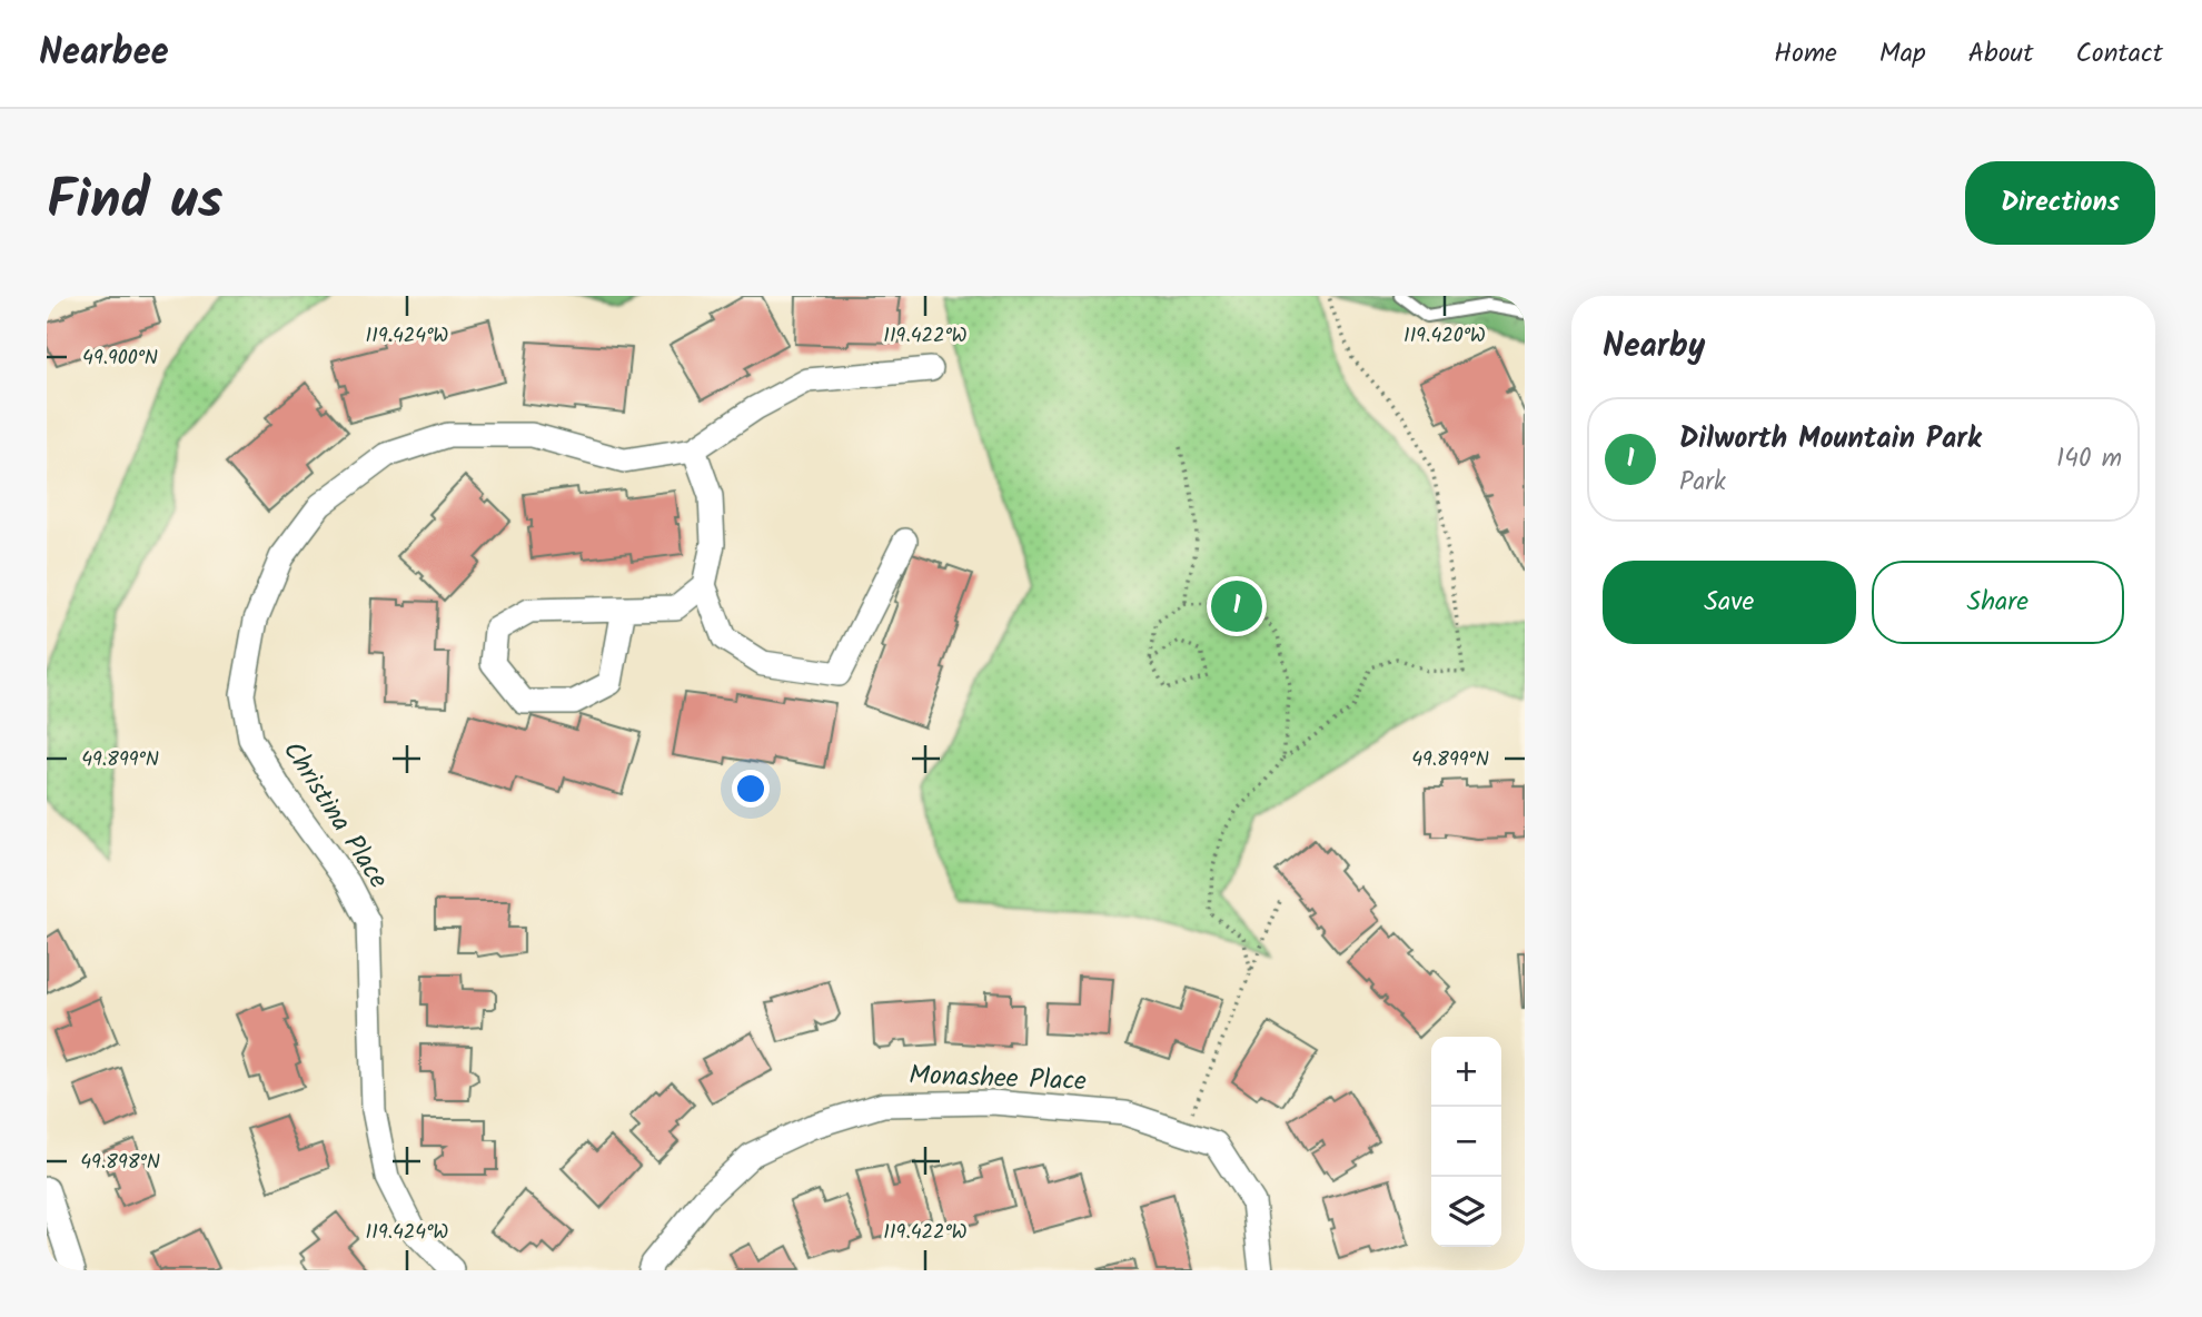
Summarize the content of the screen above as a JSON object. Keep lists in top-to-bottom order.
{
  "streets": {
    "street": ["Christina Place", "Monashee Place"]
  },
  "page": {
    "header": "Nearbee",
    "nav": [
      "Home",
      "Map",
      "About",
      "Contact"
    ],
    "title": "Find us",
    "buttons": [
      "Directions",
      ["Save", "Share"]
    ],
    "heading": "Nearby",
    "list": [
      {
        "mark": "1",
        "name": "Dilworth Mountain Park",
        "note": "Park",
        "value": "140 m"
      }
    ],
    "pins": "1",
    "map_buttons": ["+", "−"]
  },
  "coordinates": [
    "119.424°W",
    "119.422°W",
    "119.420°W",
    "49.900°N",
    "49.899°N",
    "49.898°N"
  ]
}
